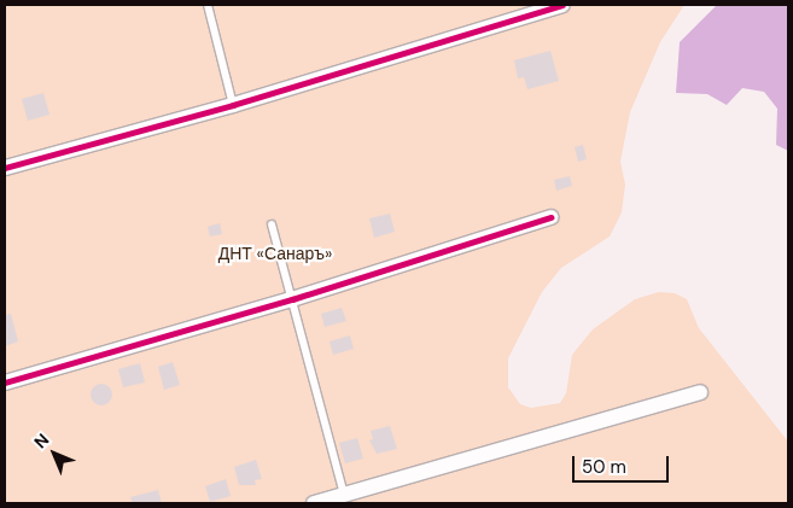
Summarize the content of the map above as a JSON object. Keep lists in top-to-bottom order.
{
  "parks": ["ДНТ «Санаръ»"],
  "scale_bar": "50 m",
  "north": "top left"
}
